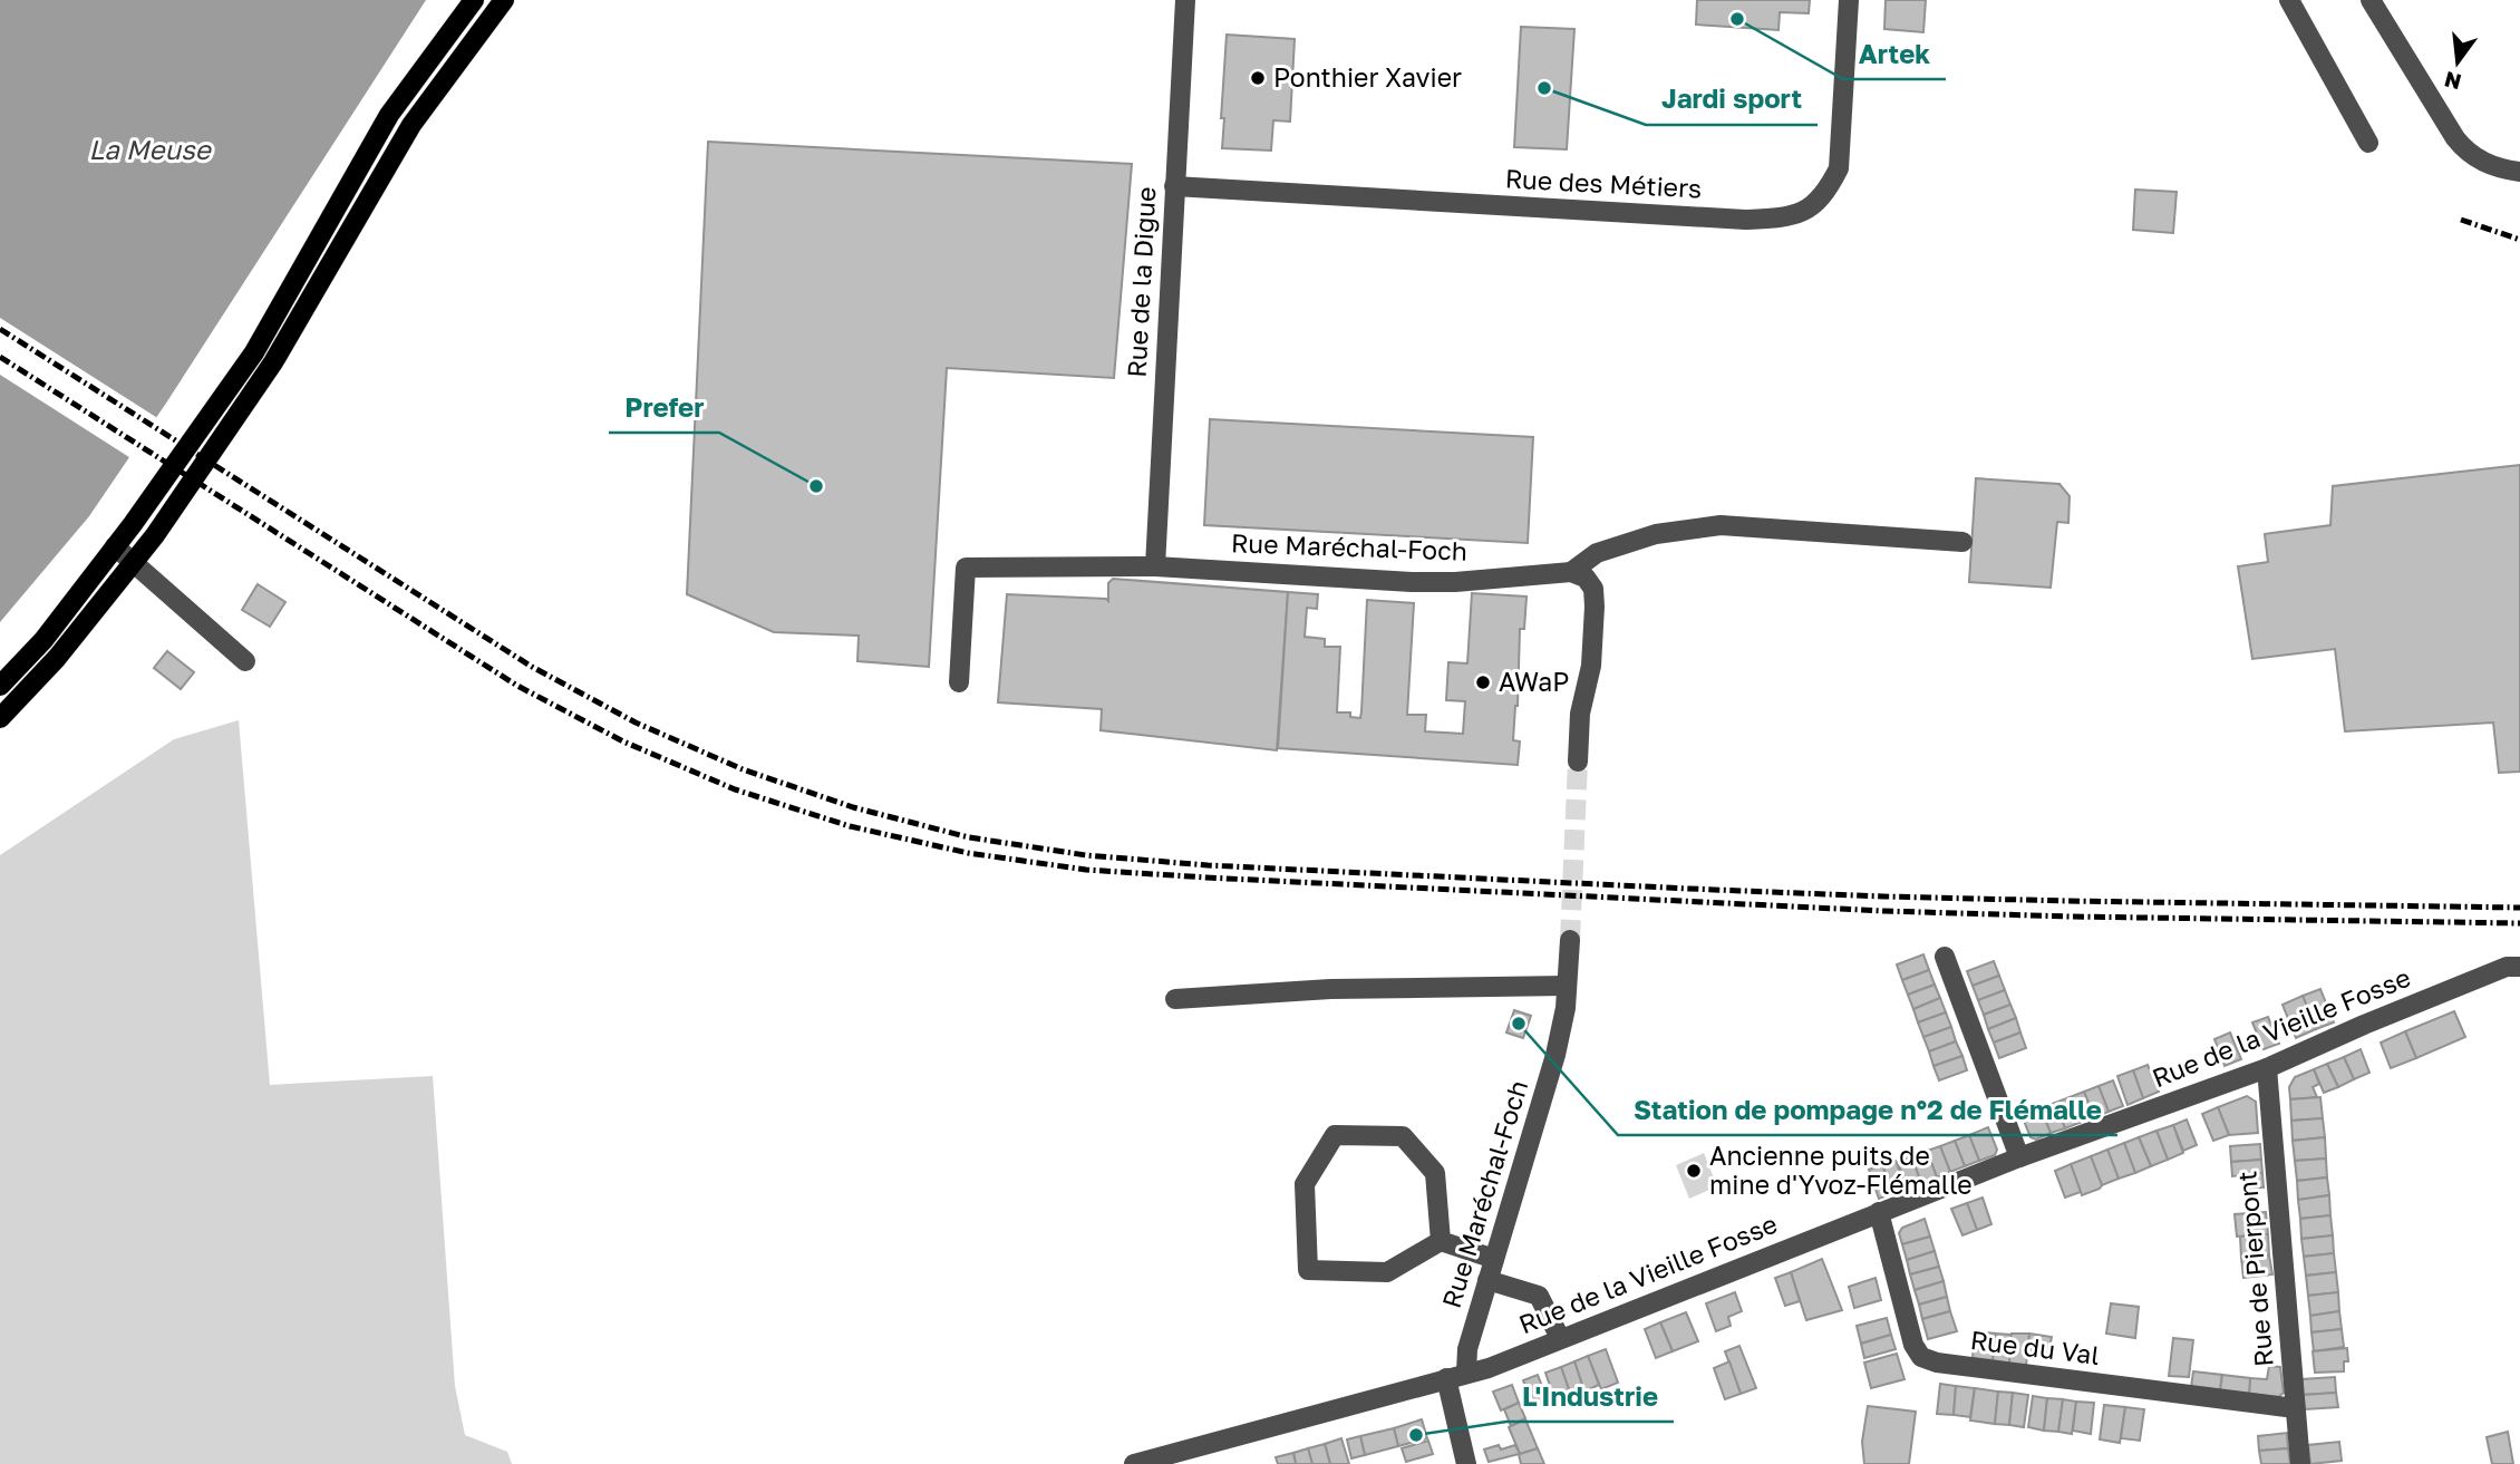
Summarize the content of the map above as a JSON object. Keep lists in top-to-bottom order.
{
  "streets": {
    "street": [
      "Rue des Métiers",
      "Rue de la Digue",
      "Rue Maréchal-Foch",
      "Rue de la Vieille Fosse",
      "Rue de Pierpont",
      "Rue du Val"
    ]
  },
  "crossings": [
    ["Rue des Métiers", "Rue de la Digue"],
    ["Rue de la Digue", "Rue Maréchal-Foch"],
    ["Rue Maréchal-Foch", "Rue de la Vieille Fosse"],
    ["Rue de la Vieille Fosse", "Rue de Pierpont"],
    ["Rue de la Vieille Fosse", "Rue du Val"],
    ["Rue de Pierpont", "Rue du Val"]
  ],
  "water": ["La Meuse"],
  "places": [
    "Artek",
    "Ponthier Xavier",
    "Jardi sport",
    "Prefer",
    "AWaP",
    "Station de pompage n°2 de Flémalle",
    "Ancienne puits de mine d'Yvoz-Flémalle",
    "L'Industrie"
  ],
  "north": "bottom"
}
